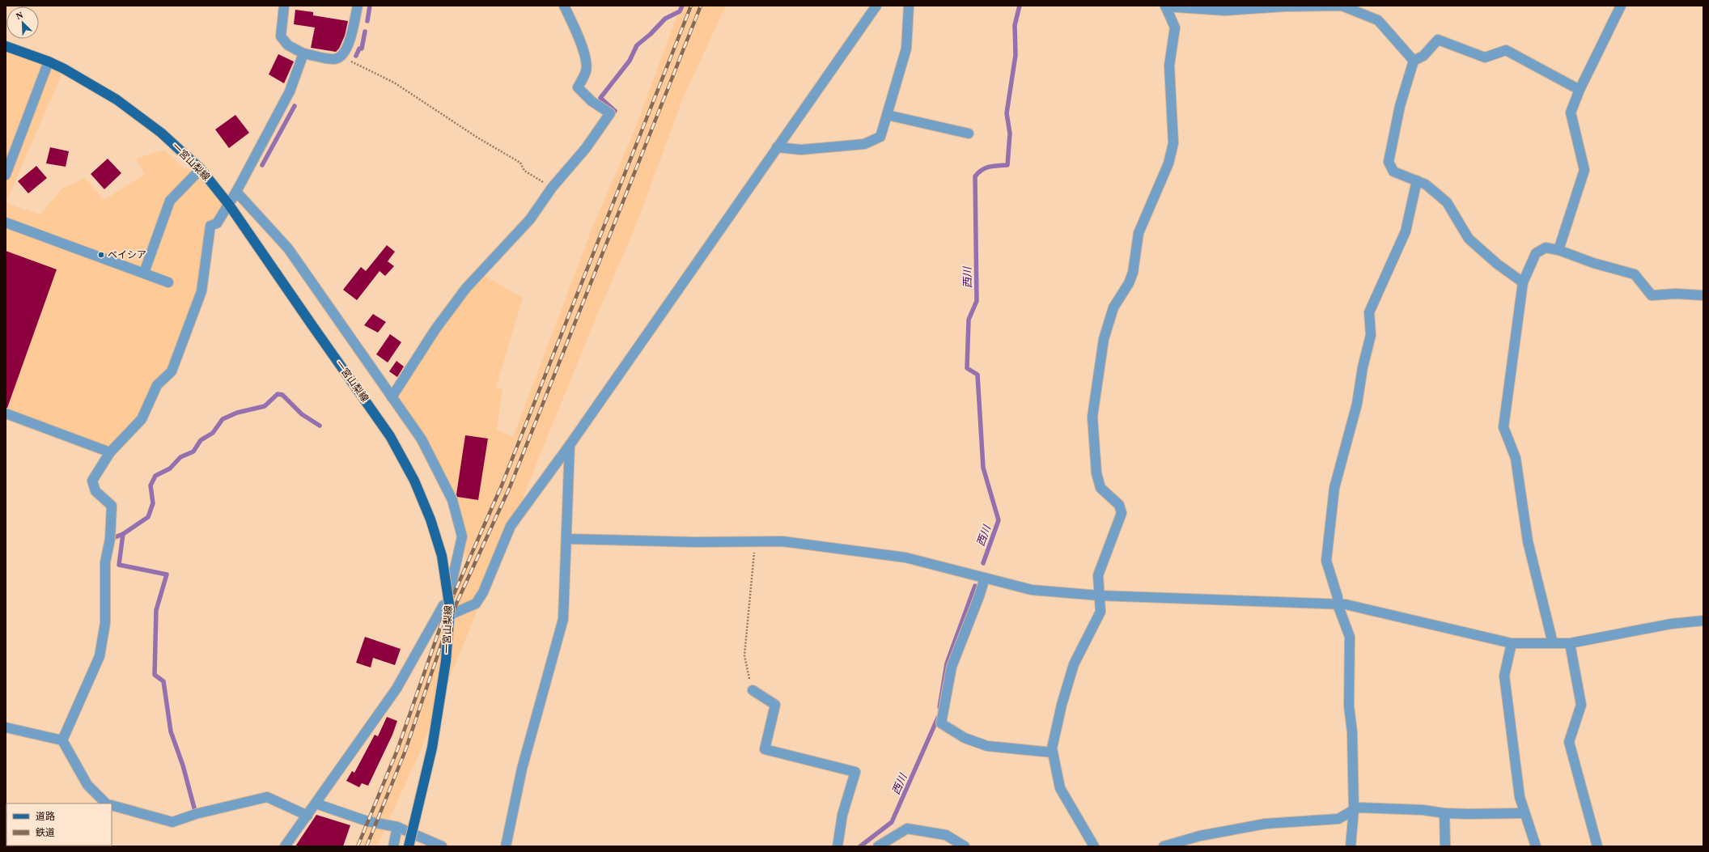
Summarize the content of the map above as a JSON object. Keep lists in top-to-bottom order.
{
  "streets": {
    "main road": ["一宮山梨線"]
  },
  "water": ["西川"],
  "places": ["ベイシア"],
  "legend": ["道路", "鉄道"],
  "north": "top left"
}
